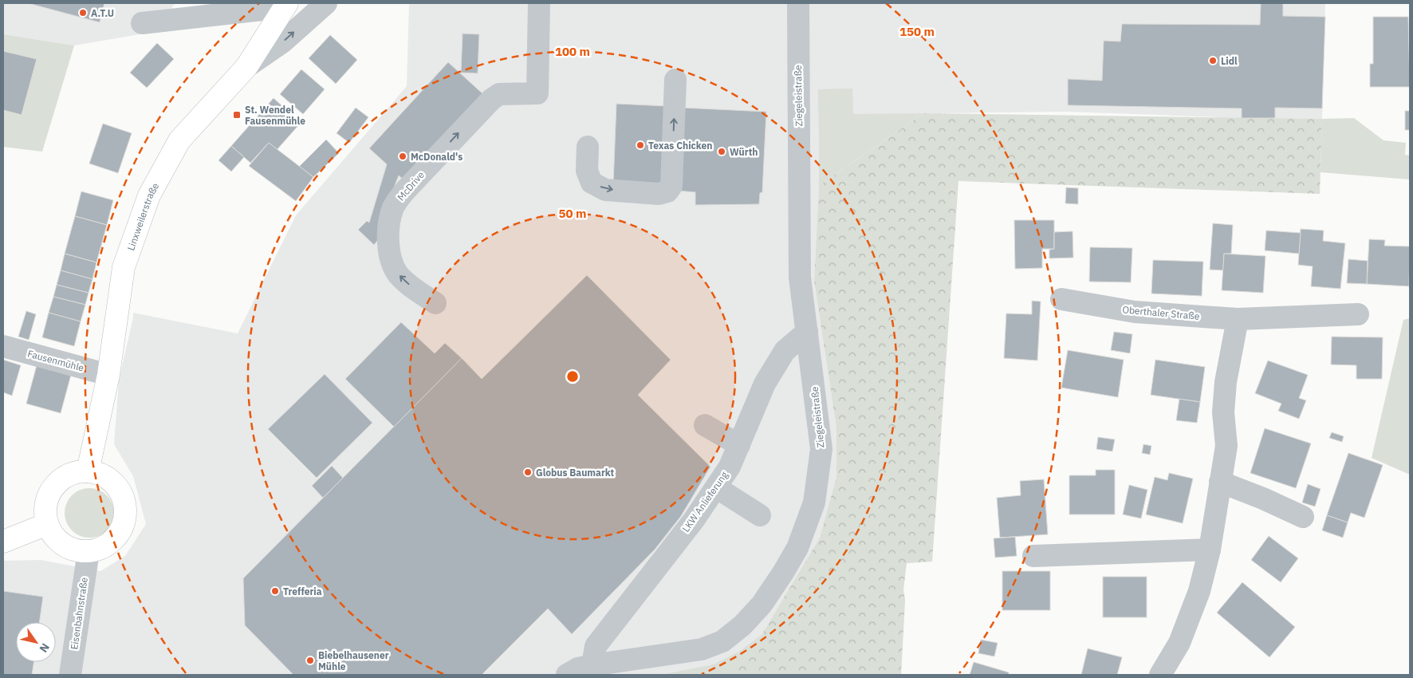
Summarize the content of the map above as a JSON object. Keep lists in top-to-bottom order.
{
  "streets": {
    "main road": ["Linxweilerstraße"],
    "street": [
      "Ziegeleistraße",
      "McDrive",
      "Oberthaler Straße",
      "Fausenmühle",
      "LKW Anlieferung",
      "Eisenbahnstraße"
    ]
  },
  "crossings": [
    ["Ziegeleistraße", "LKW Anlieferung"],
    ["Linxweilerstraße", "Fausenmühle"],
    ["Linxweilerstraße", "Eisenbahnstraße"]
  ],
  "places": {
    "other": [
      "A.T.U",
      "Lidl",
      "Texas Chicken",
      "Würth",
      "McDonald's",
      "Globus Baumarkt",
      "Trefferia",
      "Biebelhausener Mühle"
    ],
    "transit": ["St. Wendel Fausenmühle"]
  },
  "north": "bottom right",
  "rings": ["150 m", "100 m", "50 m"]
}
